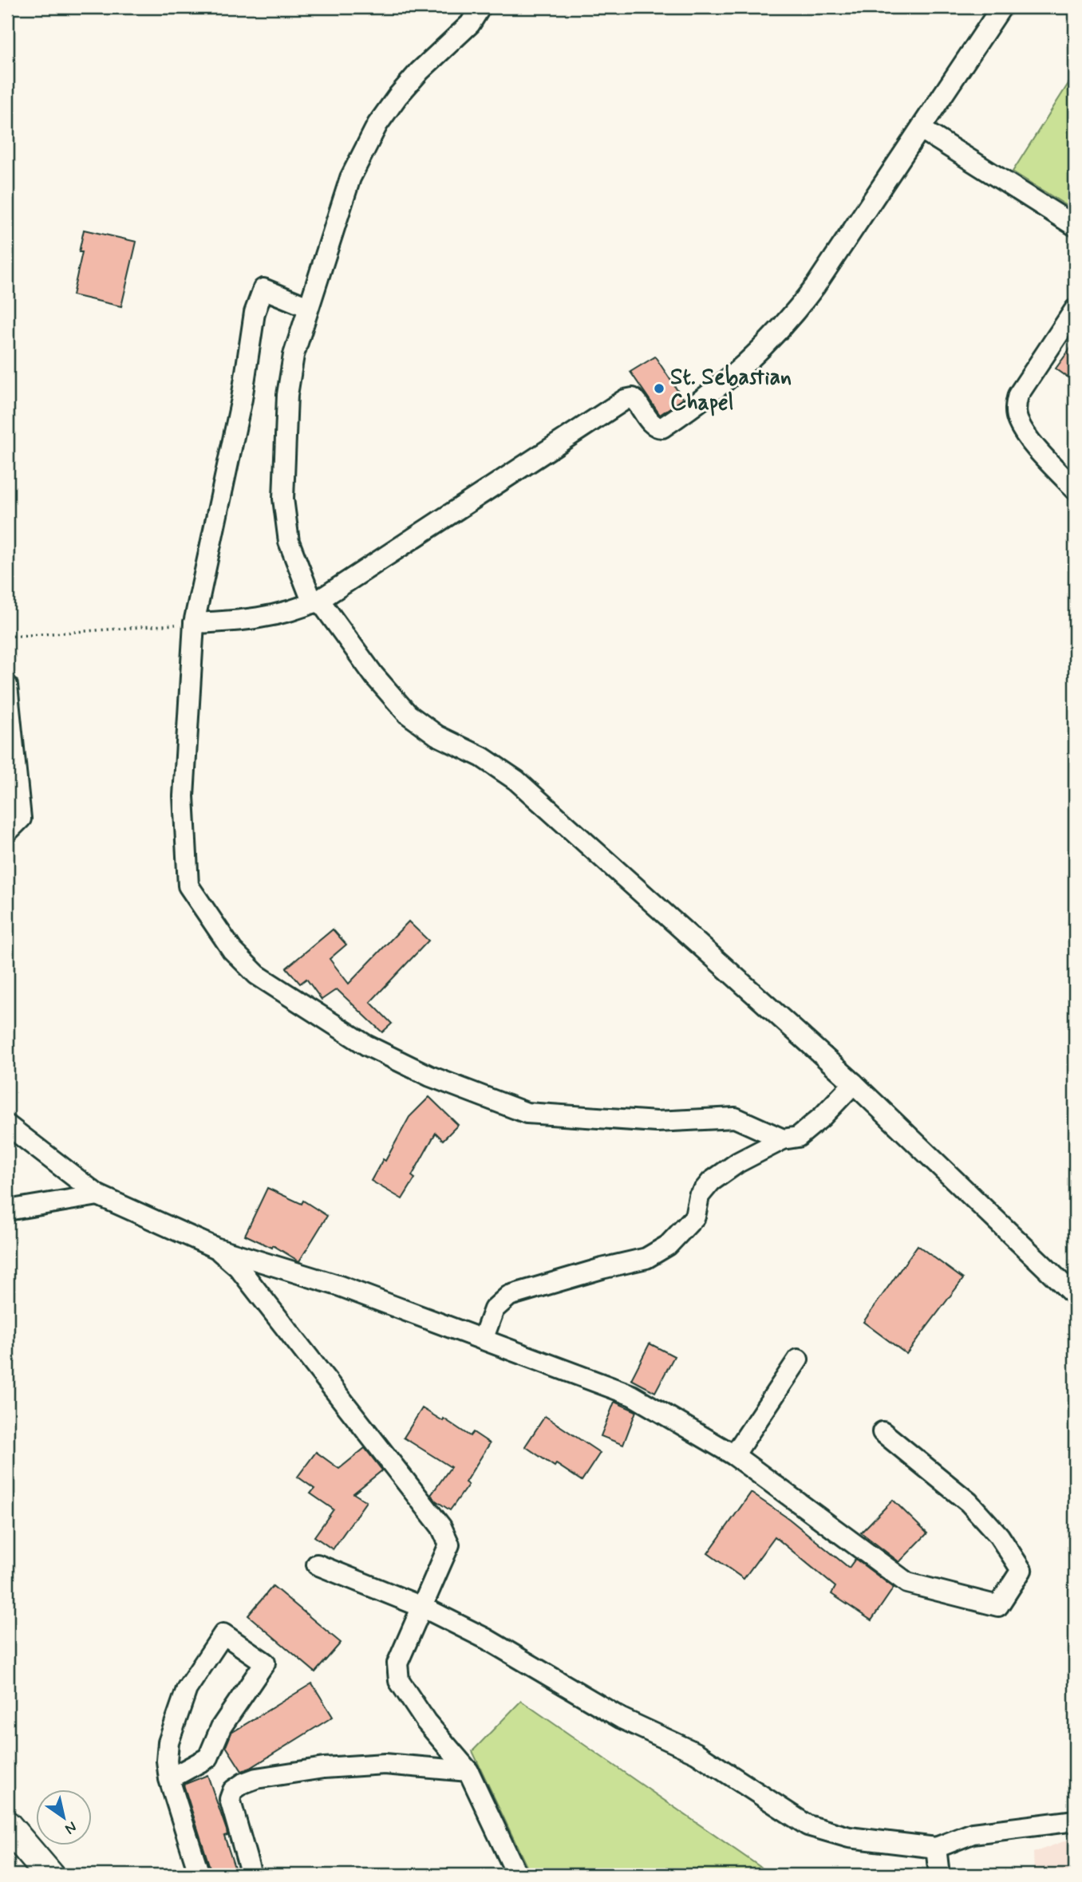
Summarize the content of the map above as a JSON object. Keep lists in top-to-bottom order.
{
  "places": ["St. Sebastian Chapel"],
  "north": "bottom right"
}
